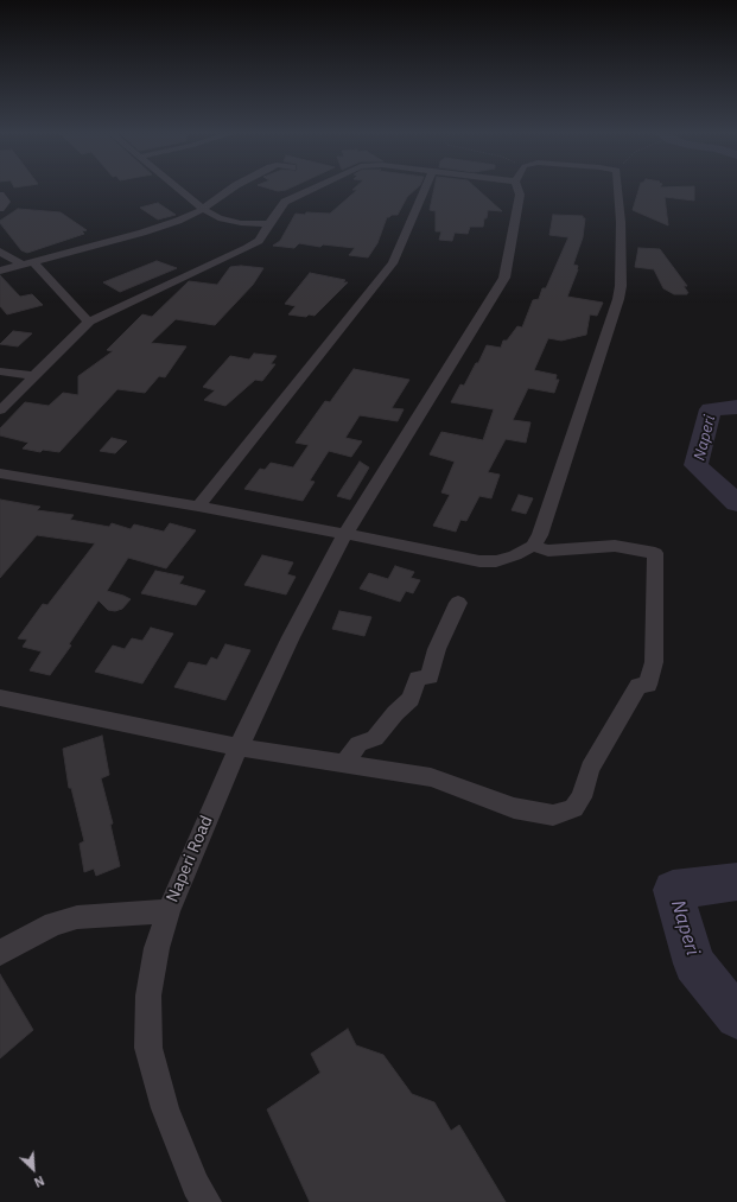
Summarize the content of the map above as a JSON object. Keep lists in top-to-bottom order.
{
  "streets": {
    "street": ["Naperi Road"]
  },
  "water": ["Naperi"],
  "north": "bottom right"
}
